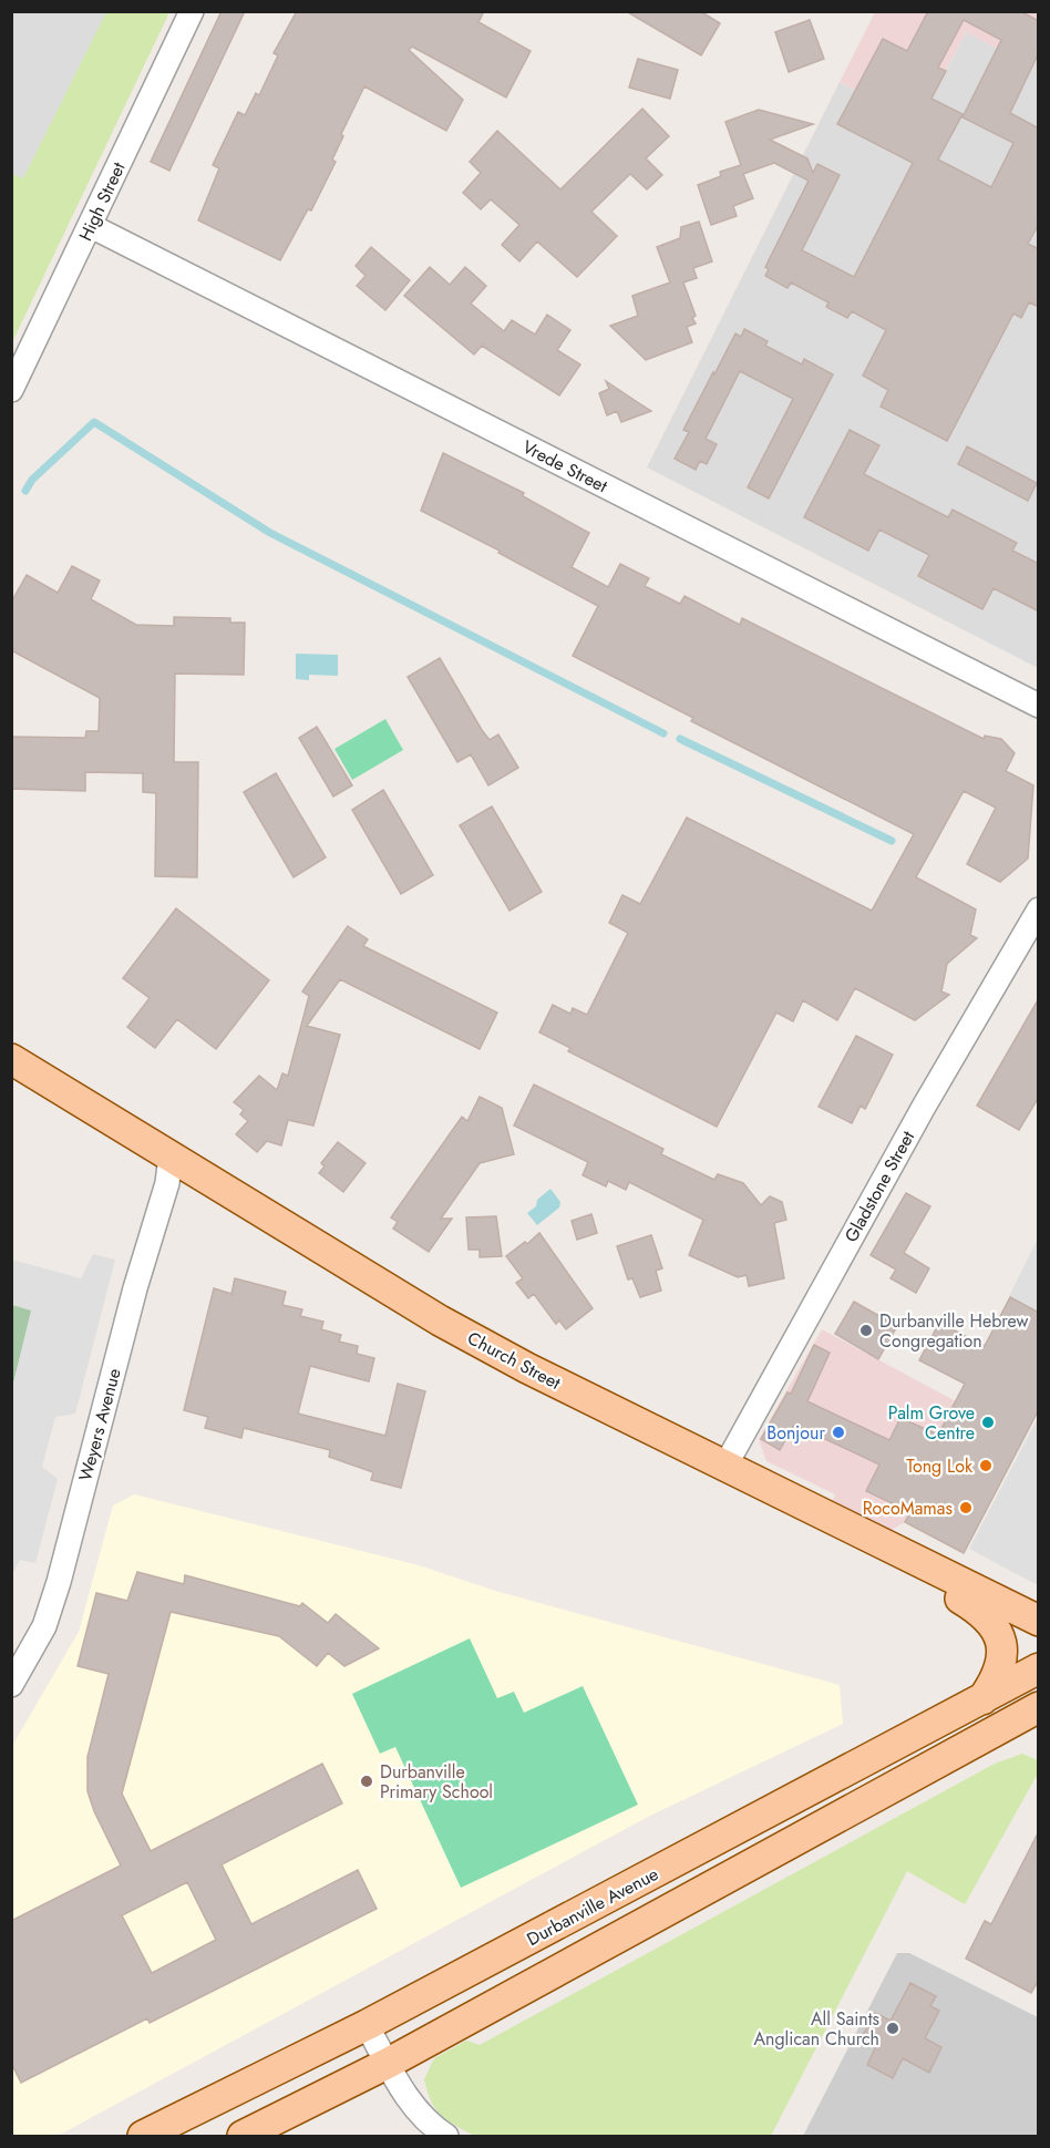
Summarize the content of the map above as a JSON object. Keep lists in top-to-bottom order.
{
  "streets": {
    "main road": ["Church Street", "Durbanville Avenue"],
    "street": [
      "High Street",
      "Vrede Street",
      "Gladstone Street",
      "Weyers Avenue"
    ]
  },
  "crossings": [
    ["High Street", "Vrede Street"],
    ["Gladstone Street", "Church Street"],
    ["Church Street", "Weyers Avenue"]
  ],
  "places": [
    "Durbanville Hebrew Congregation",
    "Palm Grove Centre",
    "Bonjour",
    "Tong Lok",
    "RocoMamas",
    "Durbanville Primary School",
    "All Saints Anglican Church"
  ]
}
